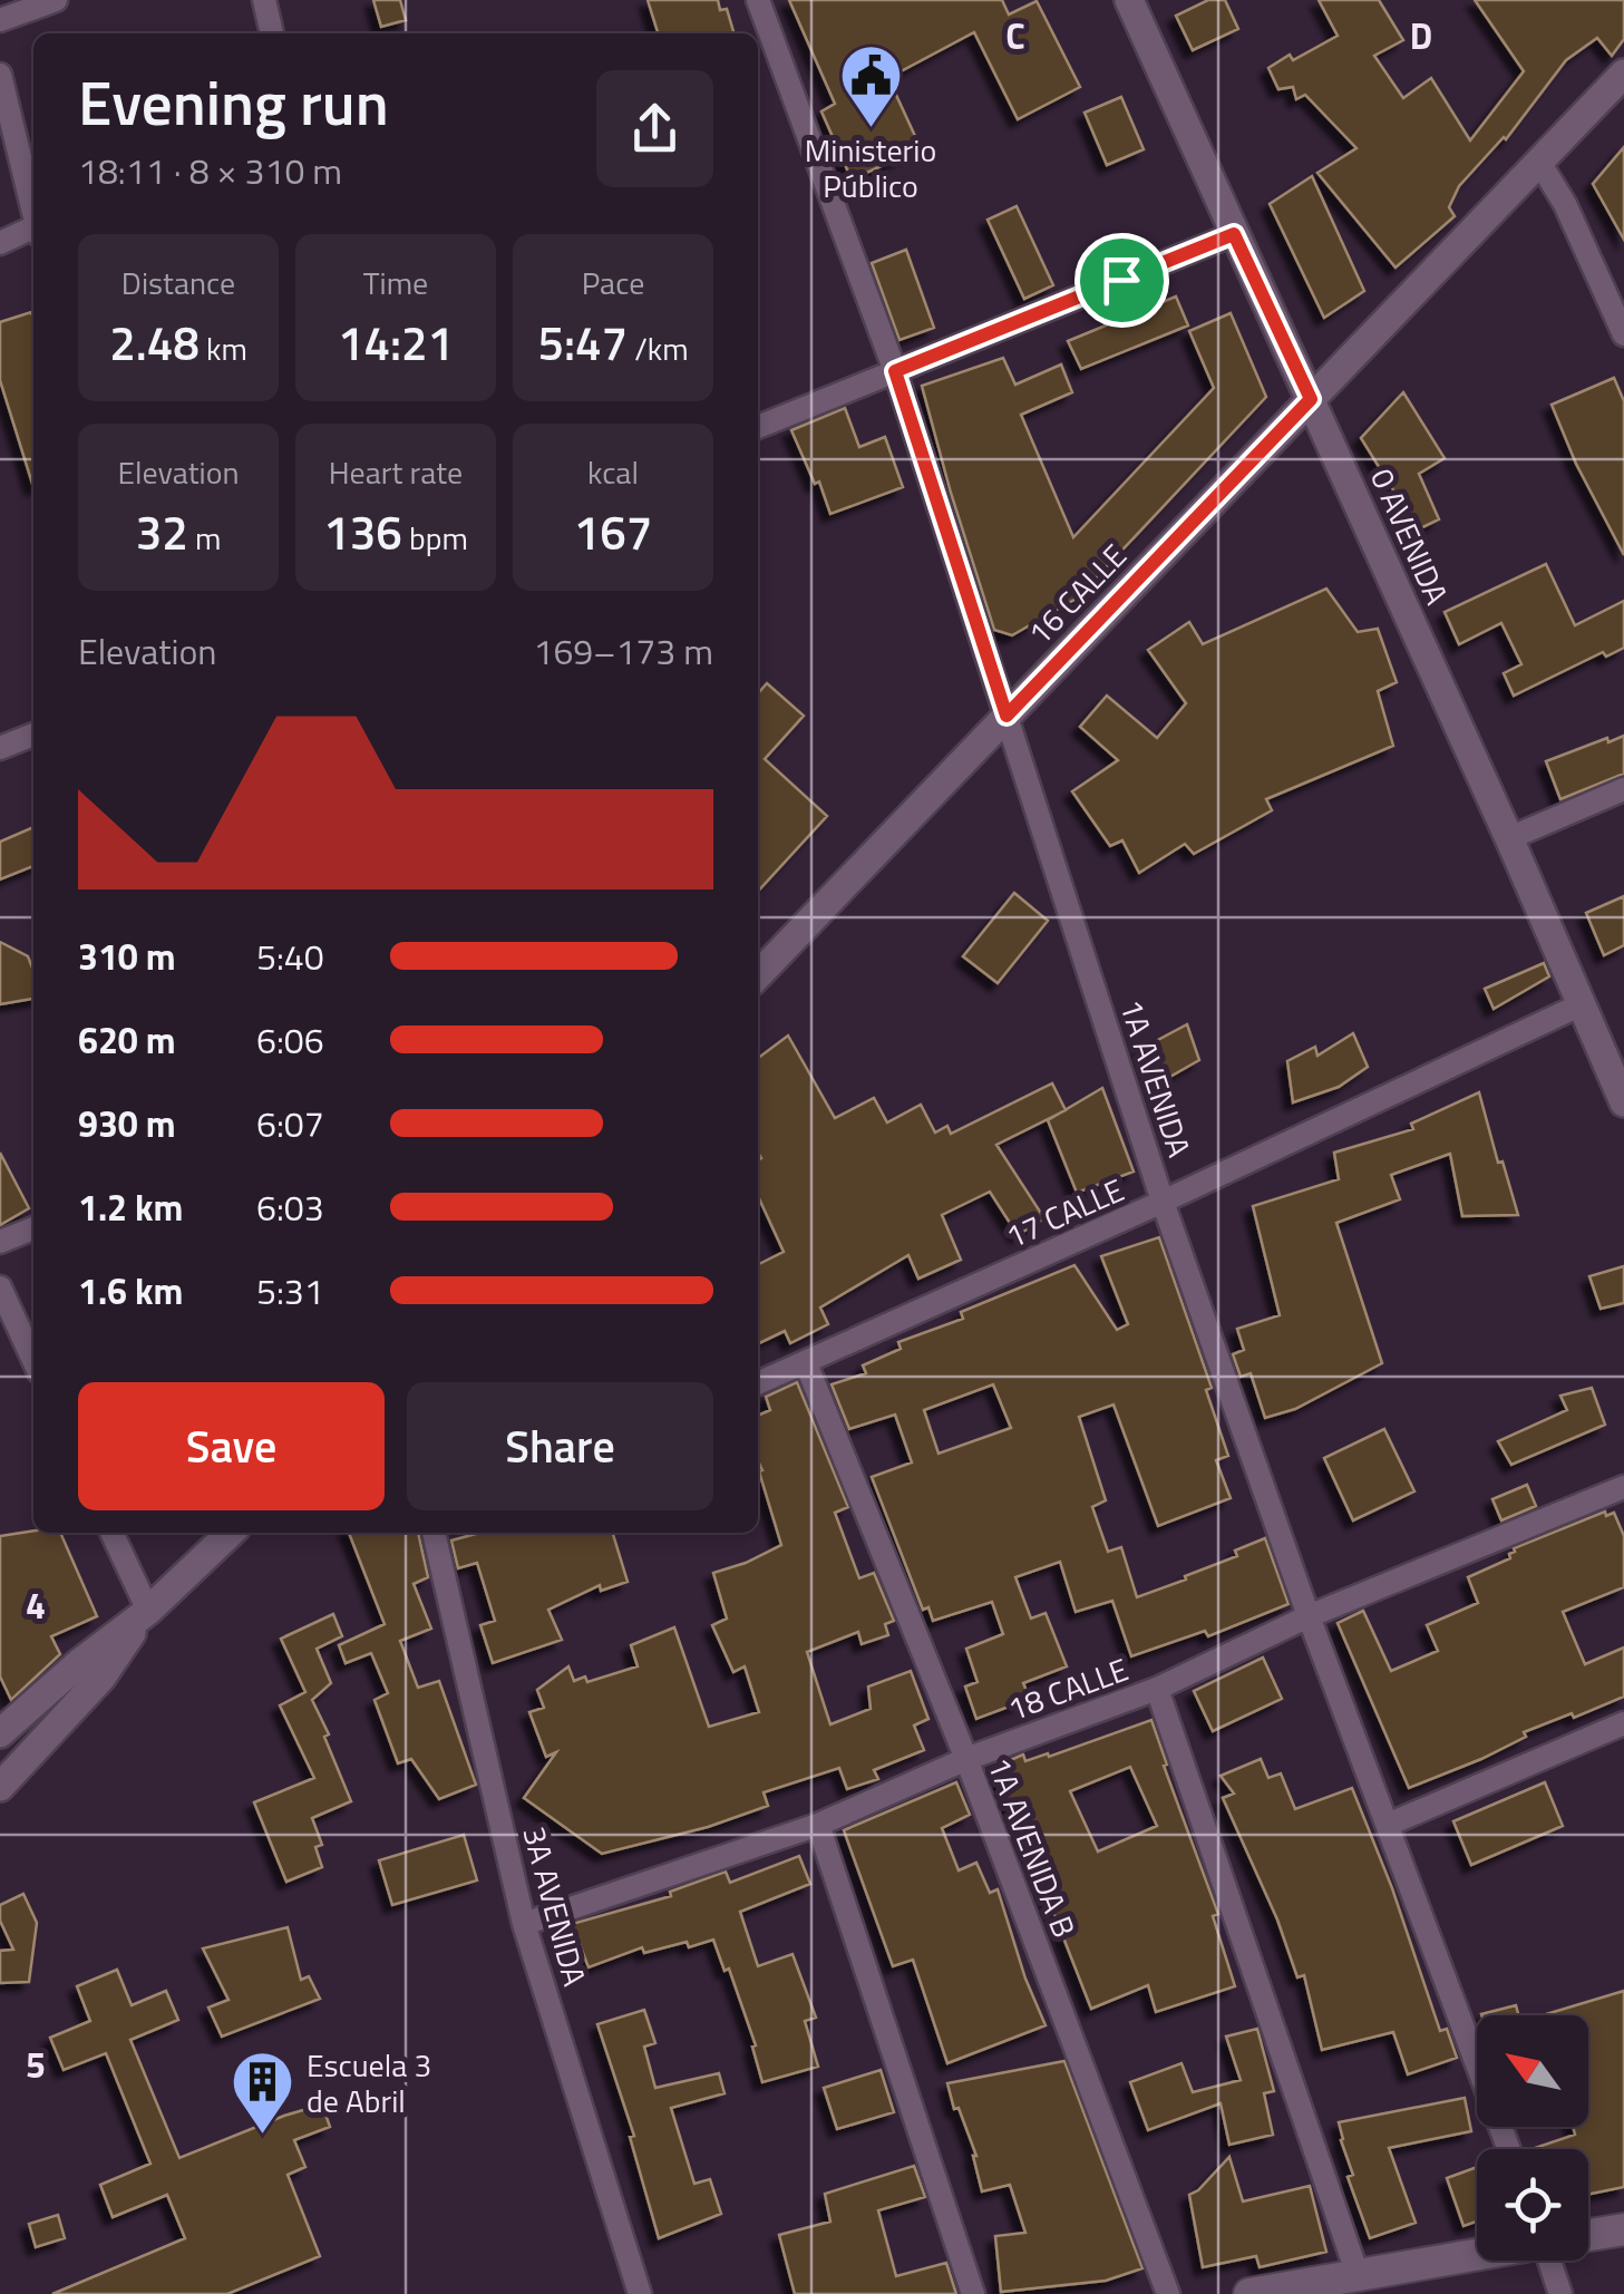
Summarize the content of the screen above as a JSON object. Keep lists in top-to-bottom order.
{
  "streets": {
    "street": [
      "0 AVENIDA",
      "16 CALLE",
      "1A AVENIDA",
      "17 CALLE",
      "18 CALLE",
      "1A AVENIDA B",
      "3A AVENIDA"
    ]
  },
  "crossings": [
    ["0 AVENIDA", "16 CALLE"],
    ["0 AVENIDA", "17 CALLE"],
    ["16 CALLE", "1A AVENIDA"],
    ["1A AVENIDA", "17 CALLE"],
    ["1A AVENIDA", "18 CALLE"],
    ["17 CALLE", "1A AVENIDA B"],
    ["18 CALLE", "1A AVENIDA B"],
    ["18 CALLE", "3A AVENIDA"]
  ],
  "places": {
    "public building": ["Ministerio Público"],
    "building": ["Escuela 3 de Abril"]
  },
  "north": "top left",
  "page": {
    "heading": ["Evening run", "18:11 · 8 × 310 m"],
    "stats": [
      ["Distance", "2.48 km"],
      ["Time", "14:21"],
      ["Pace", "5:47 /km"],
      ["Elevation", "32 m"],
      ["Heart rate", "136 bpm"],
      ["kcal", "167"]
    ],
    "chart": ["Elevation", "169–173 m"],
    "list": [
      {
        "name": "310 m",
        "note": "5:40"
      },
      {
        "name": "620 m",
        "note": "6:06"
      },
      {
        "name": "930 m",
        "note": "6:07"
      },
      {
        "name": "1.2 km",
        "note": "6:03"
      },
      {
        "name": "1.6 km",
        "note": "5:31"
      }
    ],
    "buttons": ["Save", "Share"]
  },
  "grid": {
    "columns": ["C", "D"],
    "rows": ["4", "5"]
  }
}
